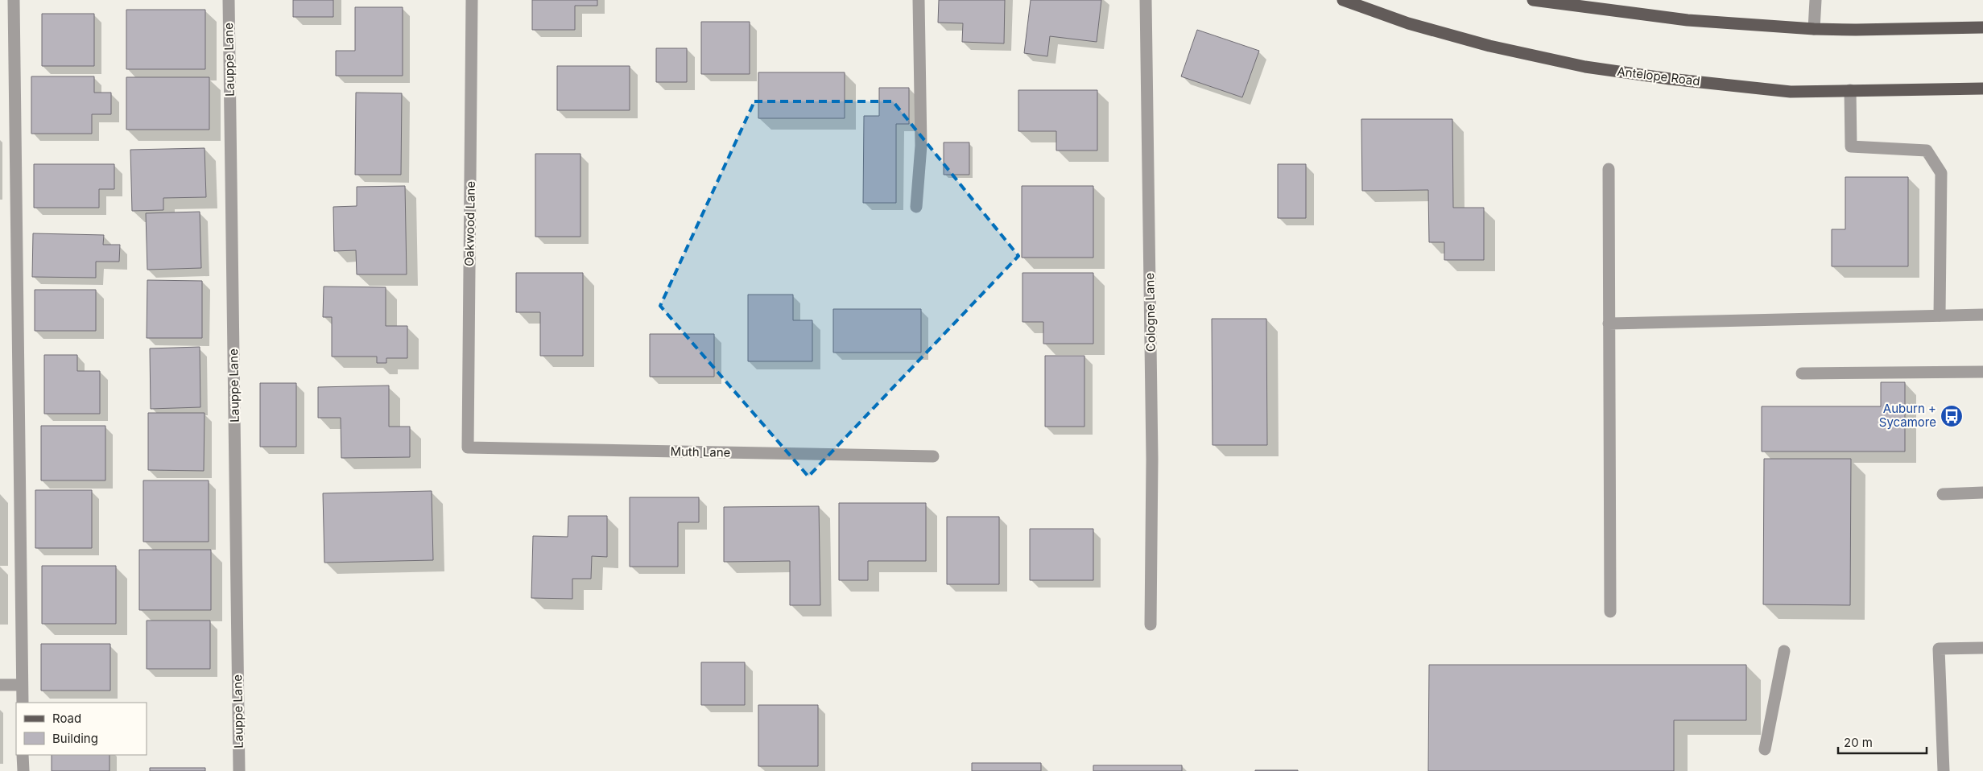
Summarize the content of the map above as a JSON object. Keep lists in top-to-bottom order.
{
  "streets": {
    "main road": ["Antelope Road"],
    "street": [
      "Lauppe Lane",
      "Oakwood Lane",
      "Cologne Lane",
      "Muth Lane"
    ]
  },
  "crossings": [
    ["Oakwood Lane", "Muth Lane"]
  ],
  "places": {
    "bus stop": ["Auburn + Sycamore"]
  },
  "legend": ["Road", "Building"],
  "scale_bar": "20 m"
}
